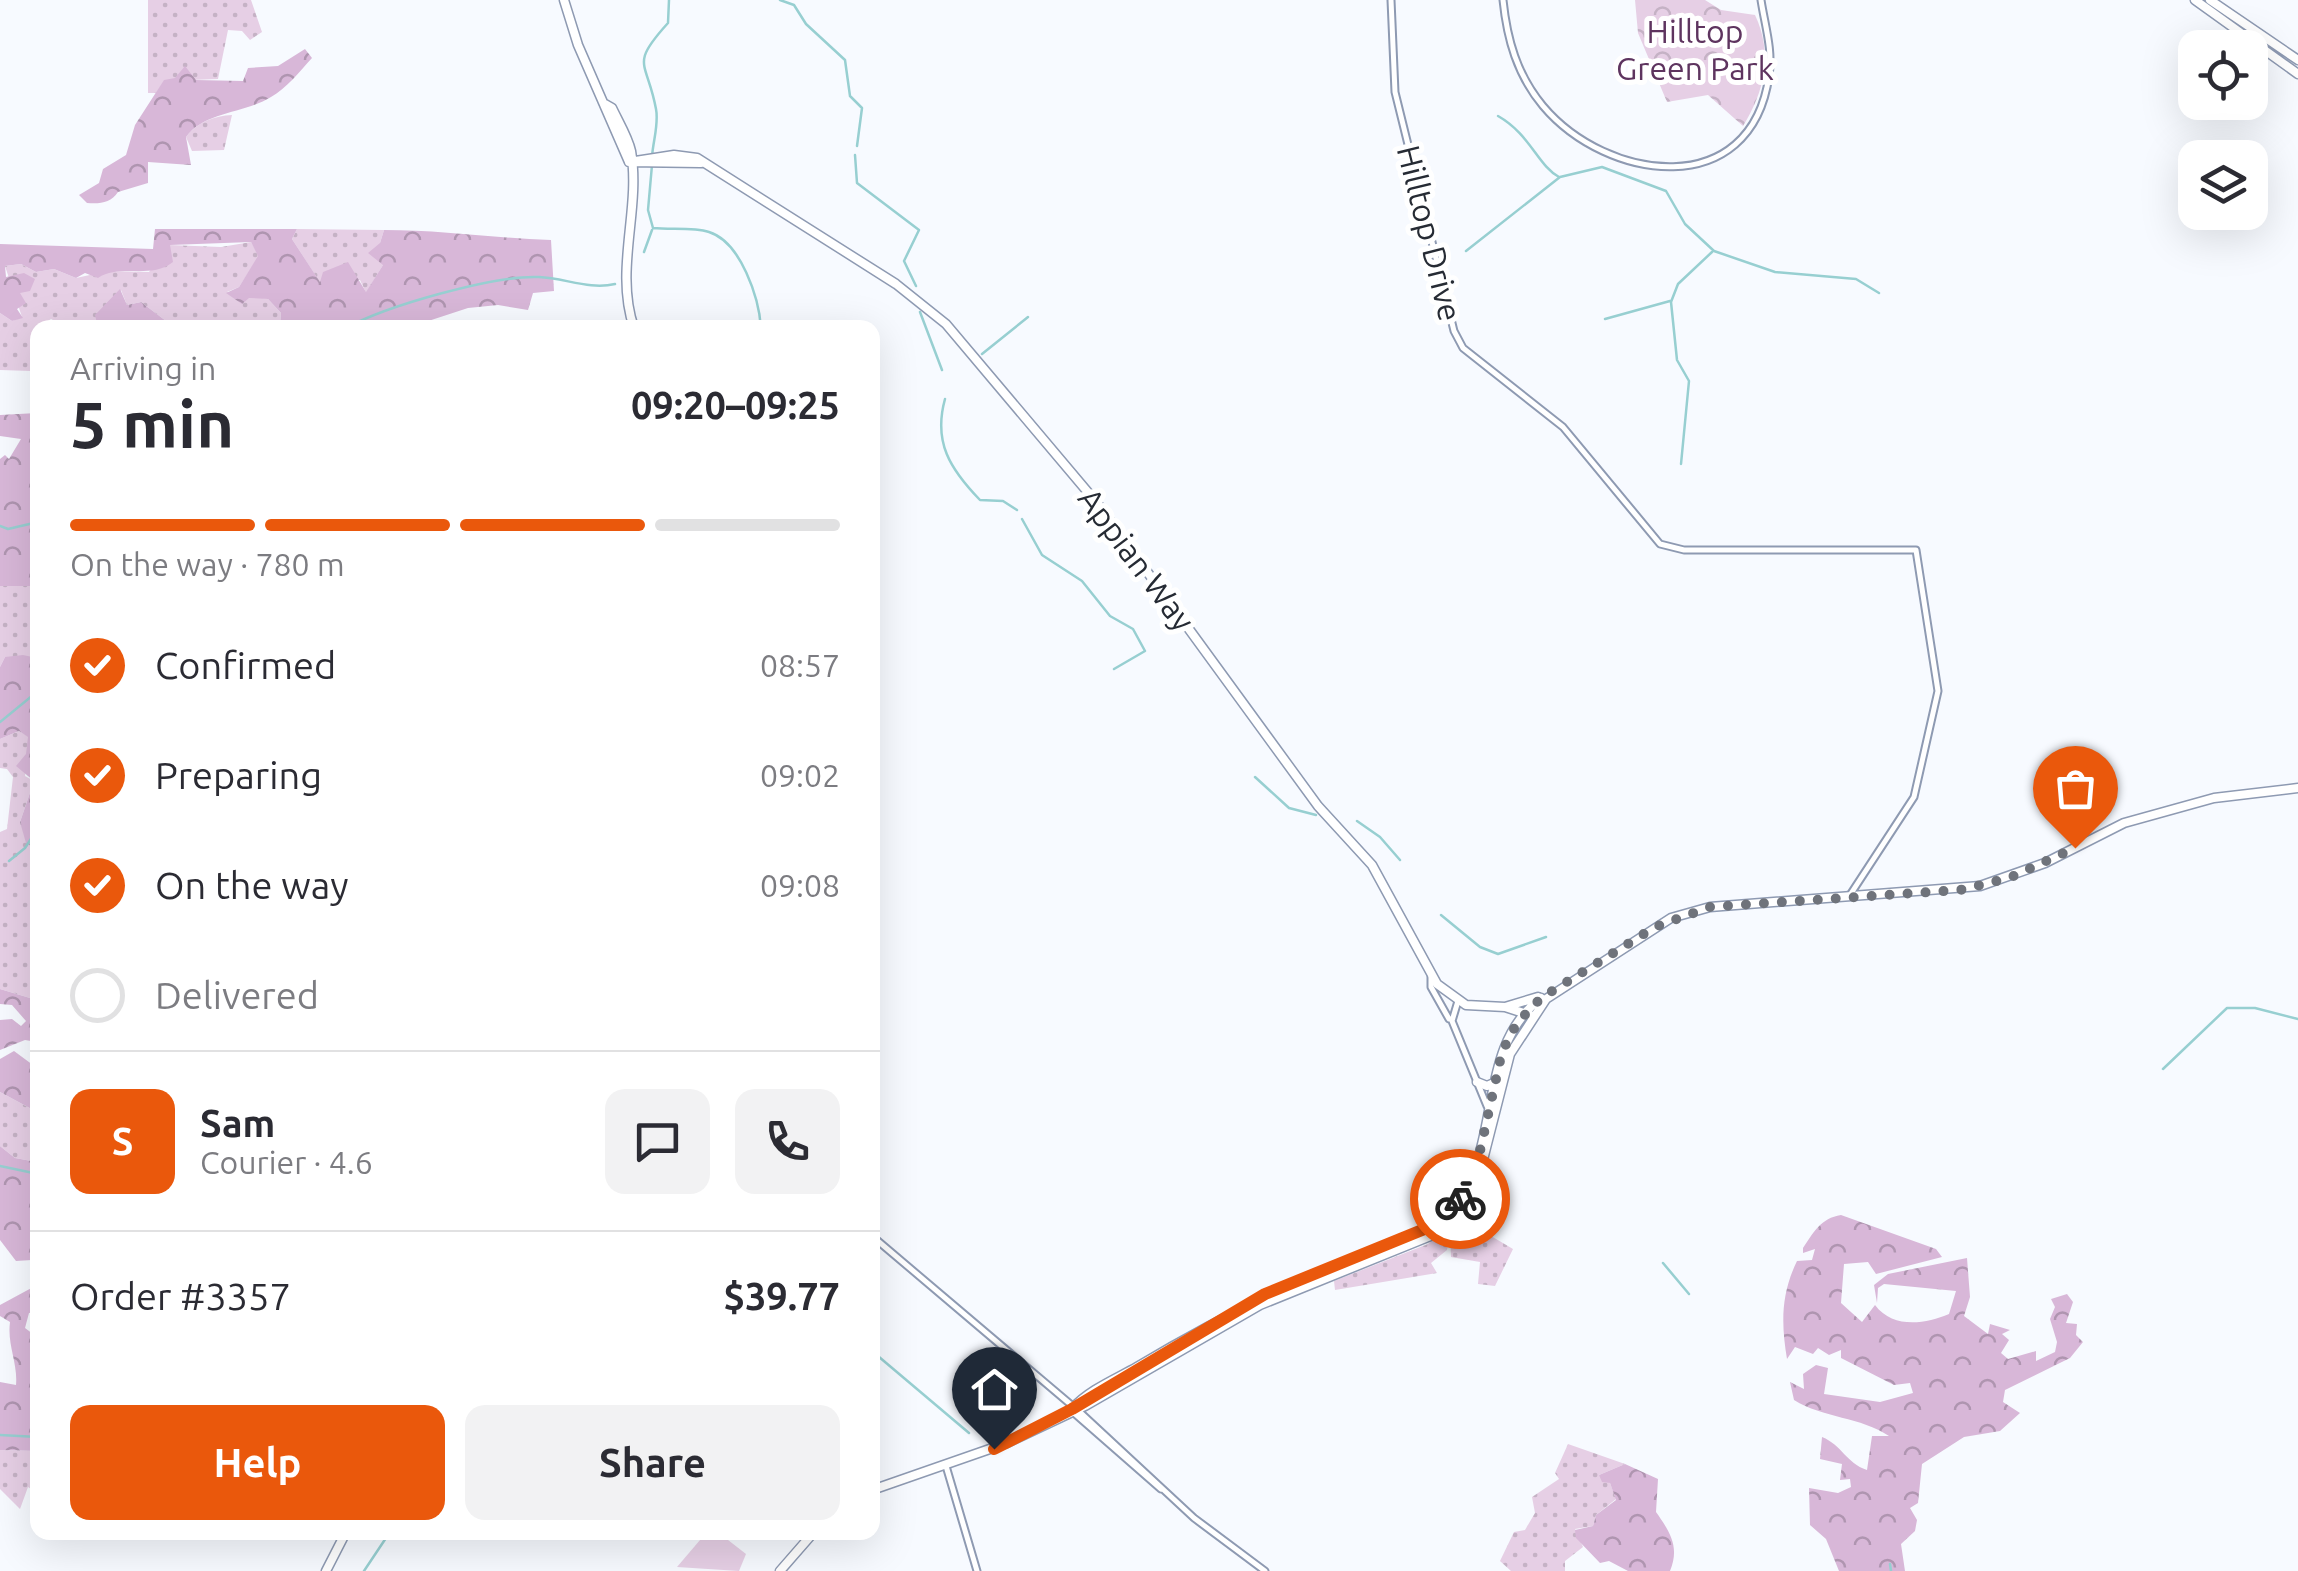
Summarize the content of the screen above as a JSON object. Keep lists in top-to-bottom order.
{
  "streets": {
    "main road": ["Appian Way"],
    "street": ["Hilltop Drive"]
  },
  "parks": ["Hilltop Green Park"],
  "page": {
    "heading": ["5 min", "Arriving in", "09:20–09:25"],
    "panel": [
      "Sam",
      "Courier · 4.6",
      "Order #3357",
      "$39.77"
    ],
    "bar": "On the way · 780 m",
    "list": [
      ["Confirmed", "08:57"],
      ["Preparing", "09:02"],
      ["On the way", "09:08"],
      "Delivered"
    ],
    "round": "S",
    "buttons": ["Help", "Share"]
  }
}
